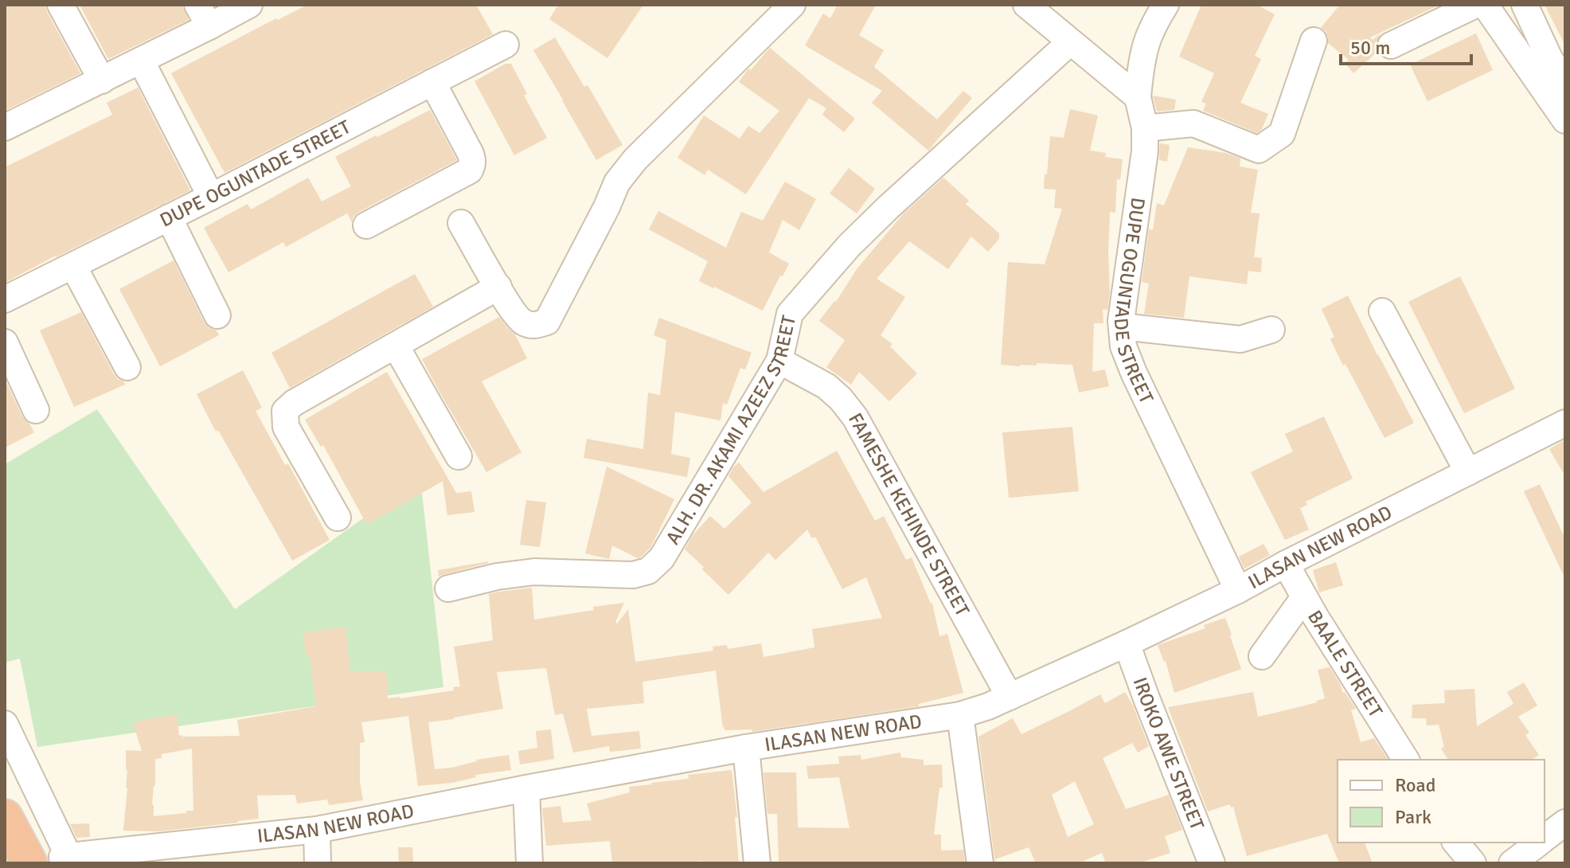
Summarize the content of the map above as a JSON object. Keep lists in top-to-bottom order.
{
  "streets": {
    "street": [
      "DUPE OGUNTADE STREET",
      "ALH. DR. AKAMI AZEEZ STREET",
      "FAMESHE KEHINDE STREET",
      "ILASAN NEW ROAD",
      "BAALE STREET",
      "IROKO AWE STREET"
    ]
  },
  "crossings": [
    ["DUPE OGUNTADE STREET", "ILASAN NEW ROAD"],
    ["ALH. DR. AKAMI AZEEZ STREET", "FAMESHE KEHINDE STREET"],
    ["FAMESHE KEHINDE STREET", "ILASAN NEW ROAD"],
    ["ILASAN NEW ROAD", "BAALE STREET"],
    ["ILASAN NEW ROAD", "IROKO AWE STREET"]
  ],
  "legend": ["Road", "Park"],
  "scale_bar": "50 m"
}
